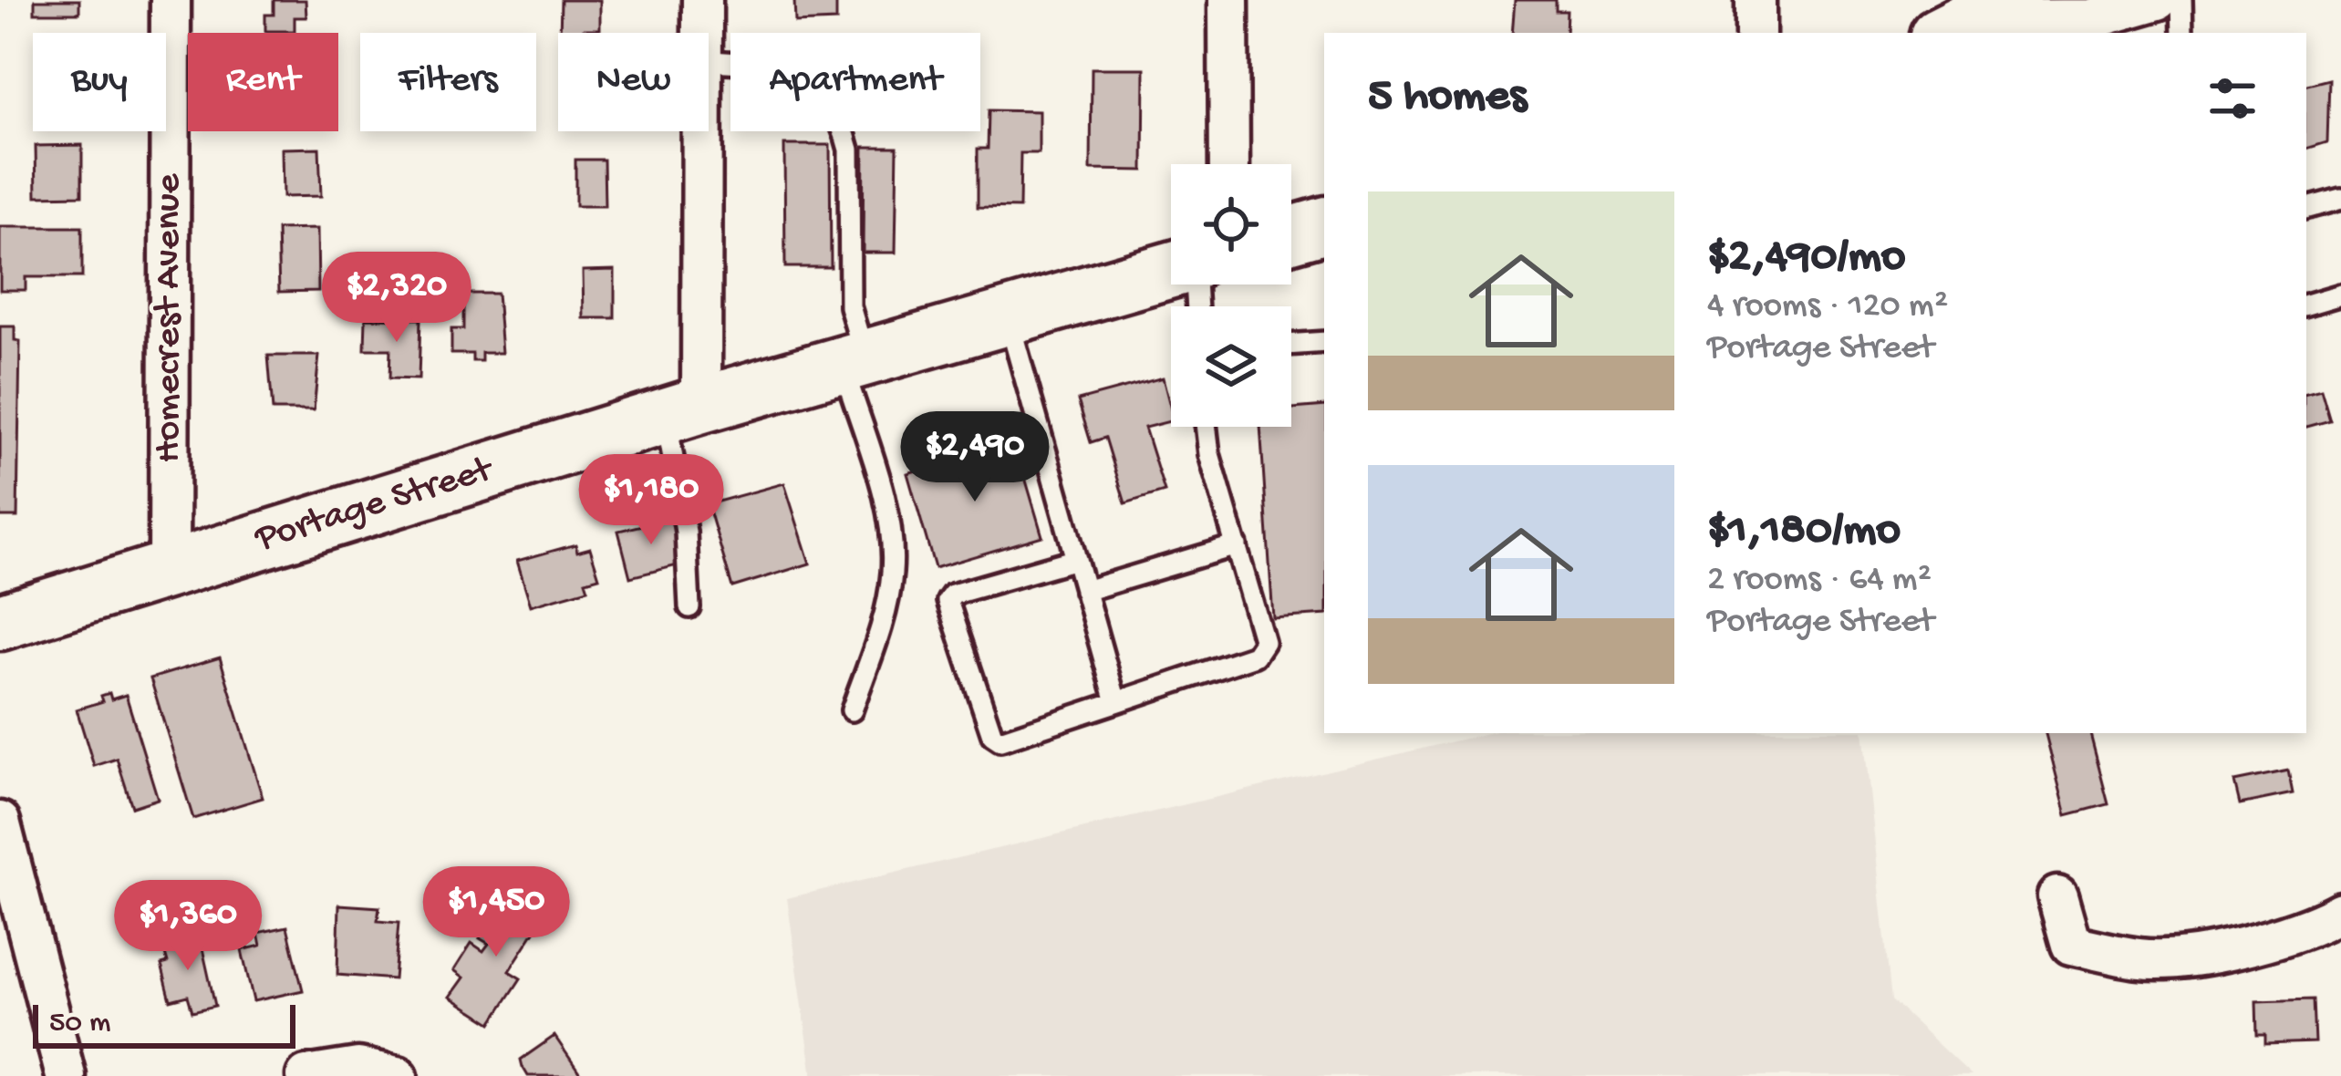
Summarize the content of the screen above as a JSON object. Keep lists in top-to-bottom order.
{
  "streets": {
    "main road": ["Portage Street"],
    "street": ["Homecrest Avenue"]
  },
  "crossings": [
    ["Homecrest Avenue", "Portage Street"]
  ],
  "scale_bar": "50 m",
  "page": {
    "chip": [
      "Buy",
      "Rent",
      "Filters",
      "New",
      "Apartment"
    ],
    "heading": "5 homes",
    "list": [
      {
        "name": "$2,490/mo",
        "note": "4 rooms · 120 m² · Portage Street"
      },
      {
        "name": "$1,180/mo",
        "note": "2 rooms · 64 m² · Portage Street"
      }
    ],
    "price": [
      "$2,320",
      "$2,490",
      "$1,180",
      "$1,450",
      "$1,360"
    ],
    "scale": "50 m"
  }
}
